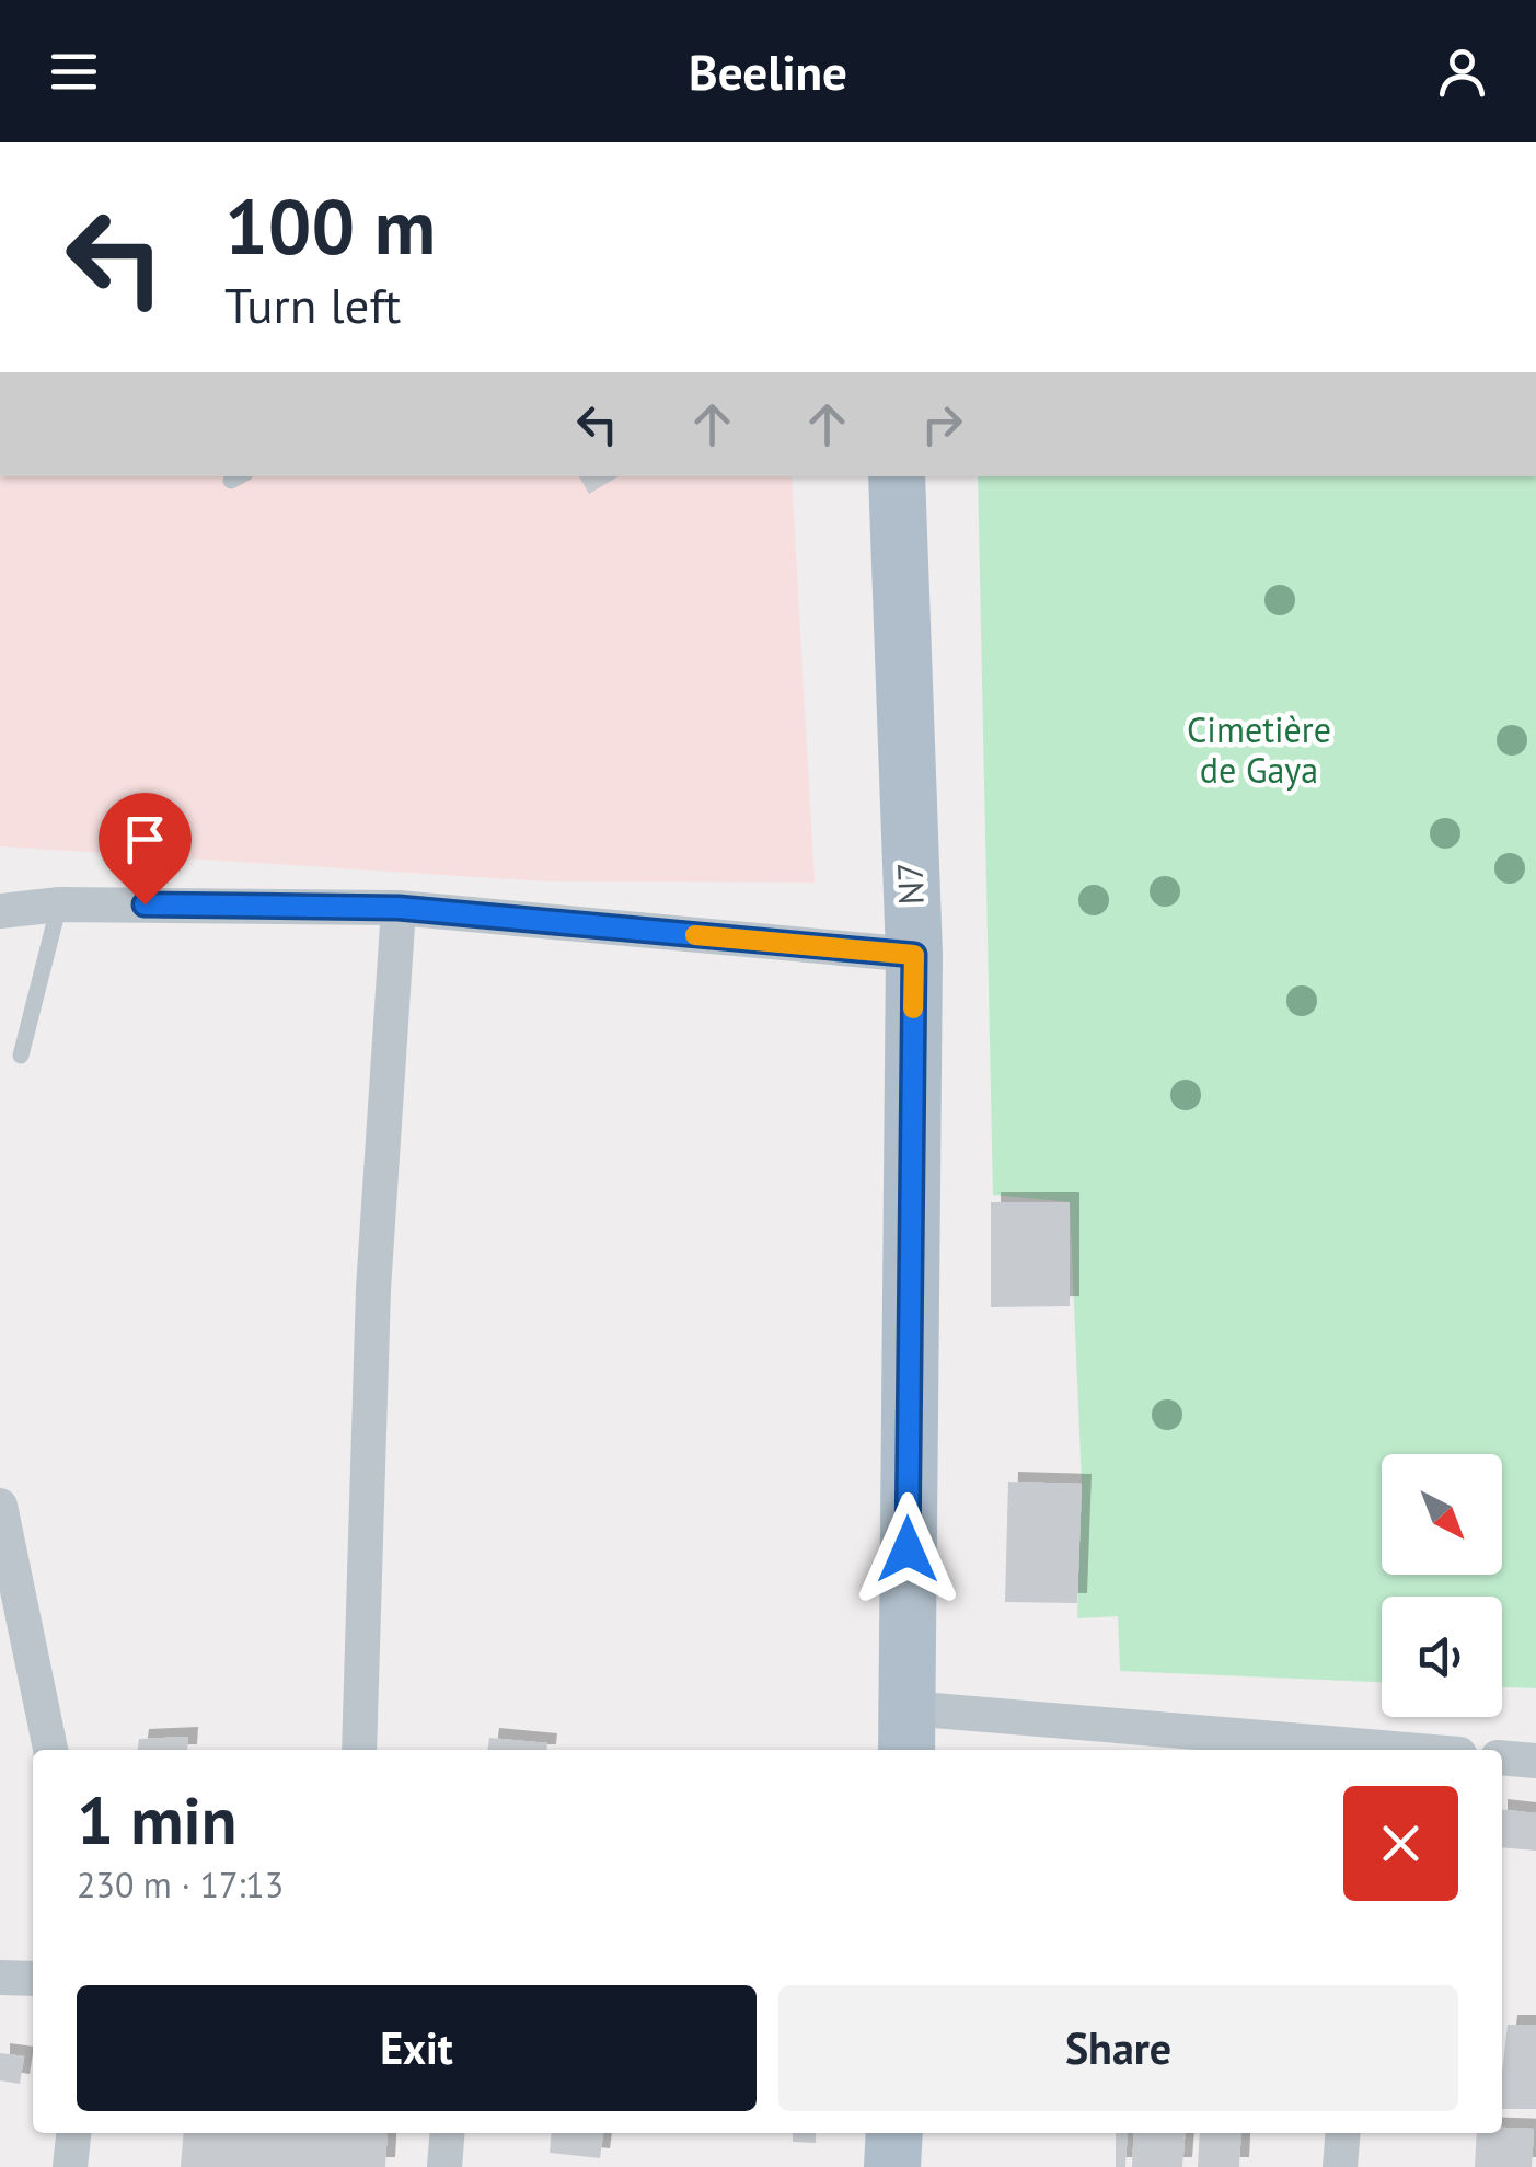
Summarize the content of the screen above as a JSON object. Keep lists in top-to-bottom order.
{
  "streets": {
    "main road": ["N7"]
  },
  "parks": ["Cimetière de Gaya"],
  "north": "bottom right",
  "page": {
    "header": "Beeline",
    "turn": ["100 m", "Turn left"],
    "heading": ["1 min", "230 m · 17:13"],
    "buttons": ["Exit", "Share"]
  }
}
